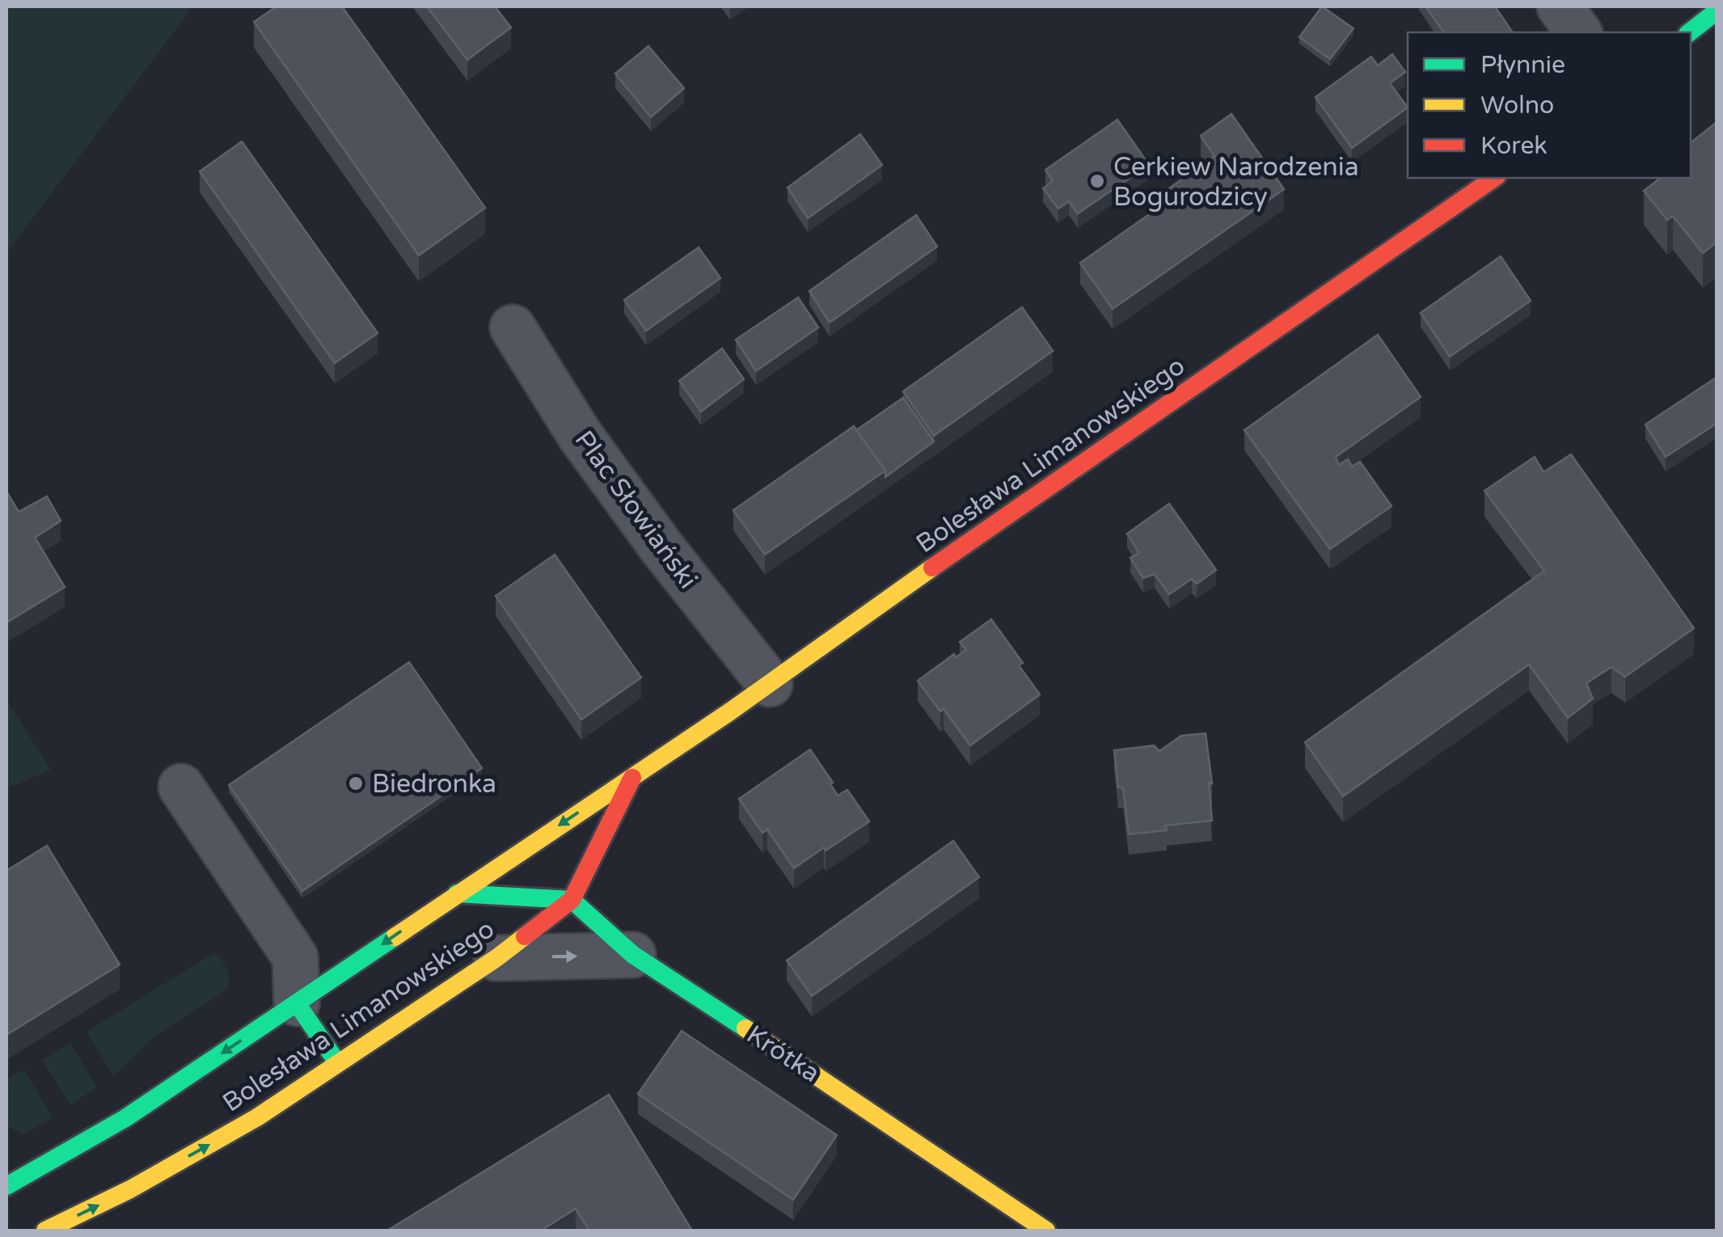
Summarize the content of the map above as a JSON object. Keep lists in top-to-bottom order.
{
  "streets": {
    "street": ["Bolesława Limanowskiego", "Plac Słowiański", "Krótka"]
  },
  "crossings": [
    ["Bolesława Limanowskiego", "Plac Słowiański"],
    ["Bolesława Limanowskiego", "Krótka"]
  ],
  "places": ["Cerkiew Narodzenia Bogurodzicy", "Biedronka"],
  "legend": ["Płynnie", "Wolno", "Korek"]
}
